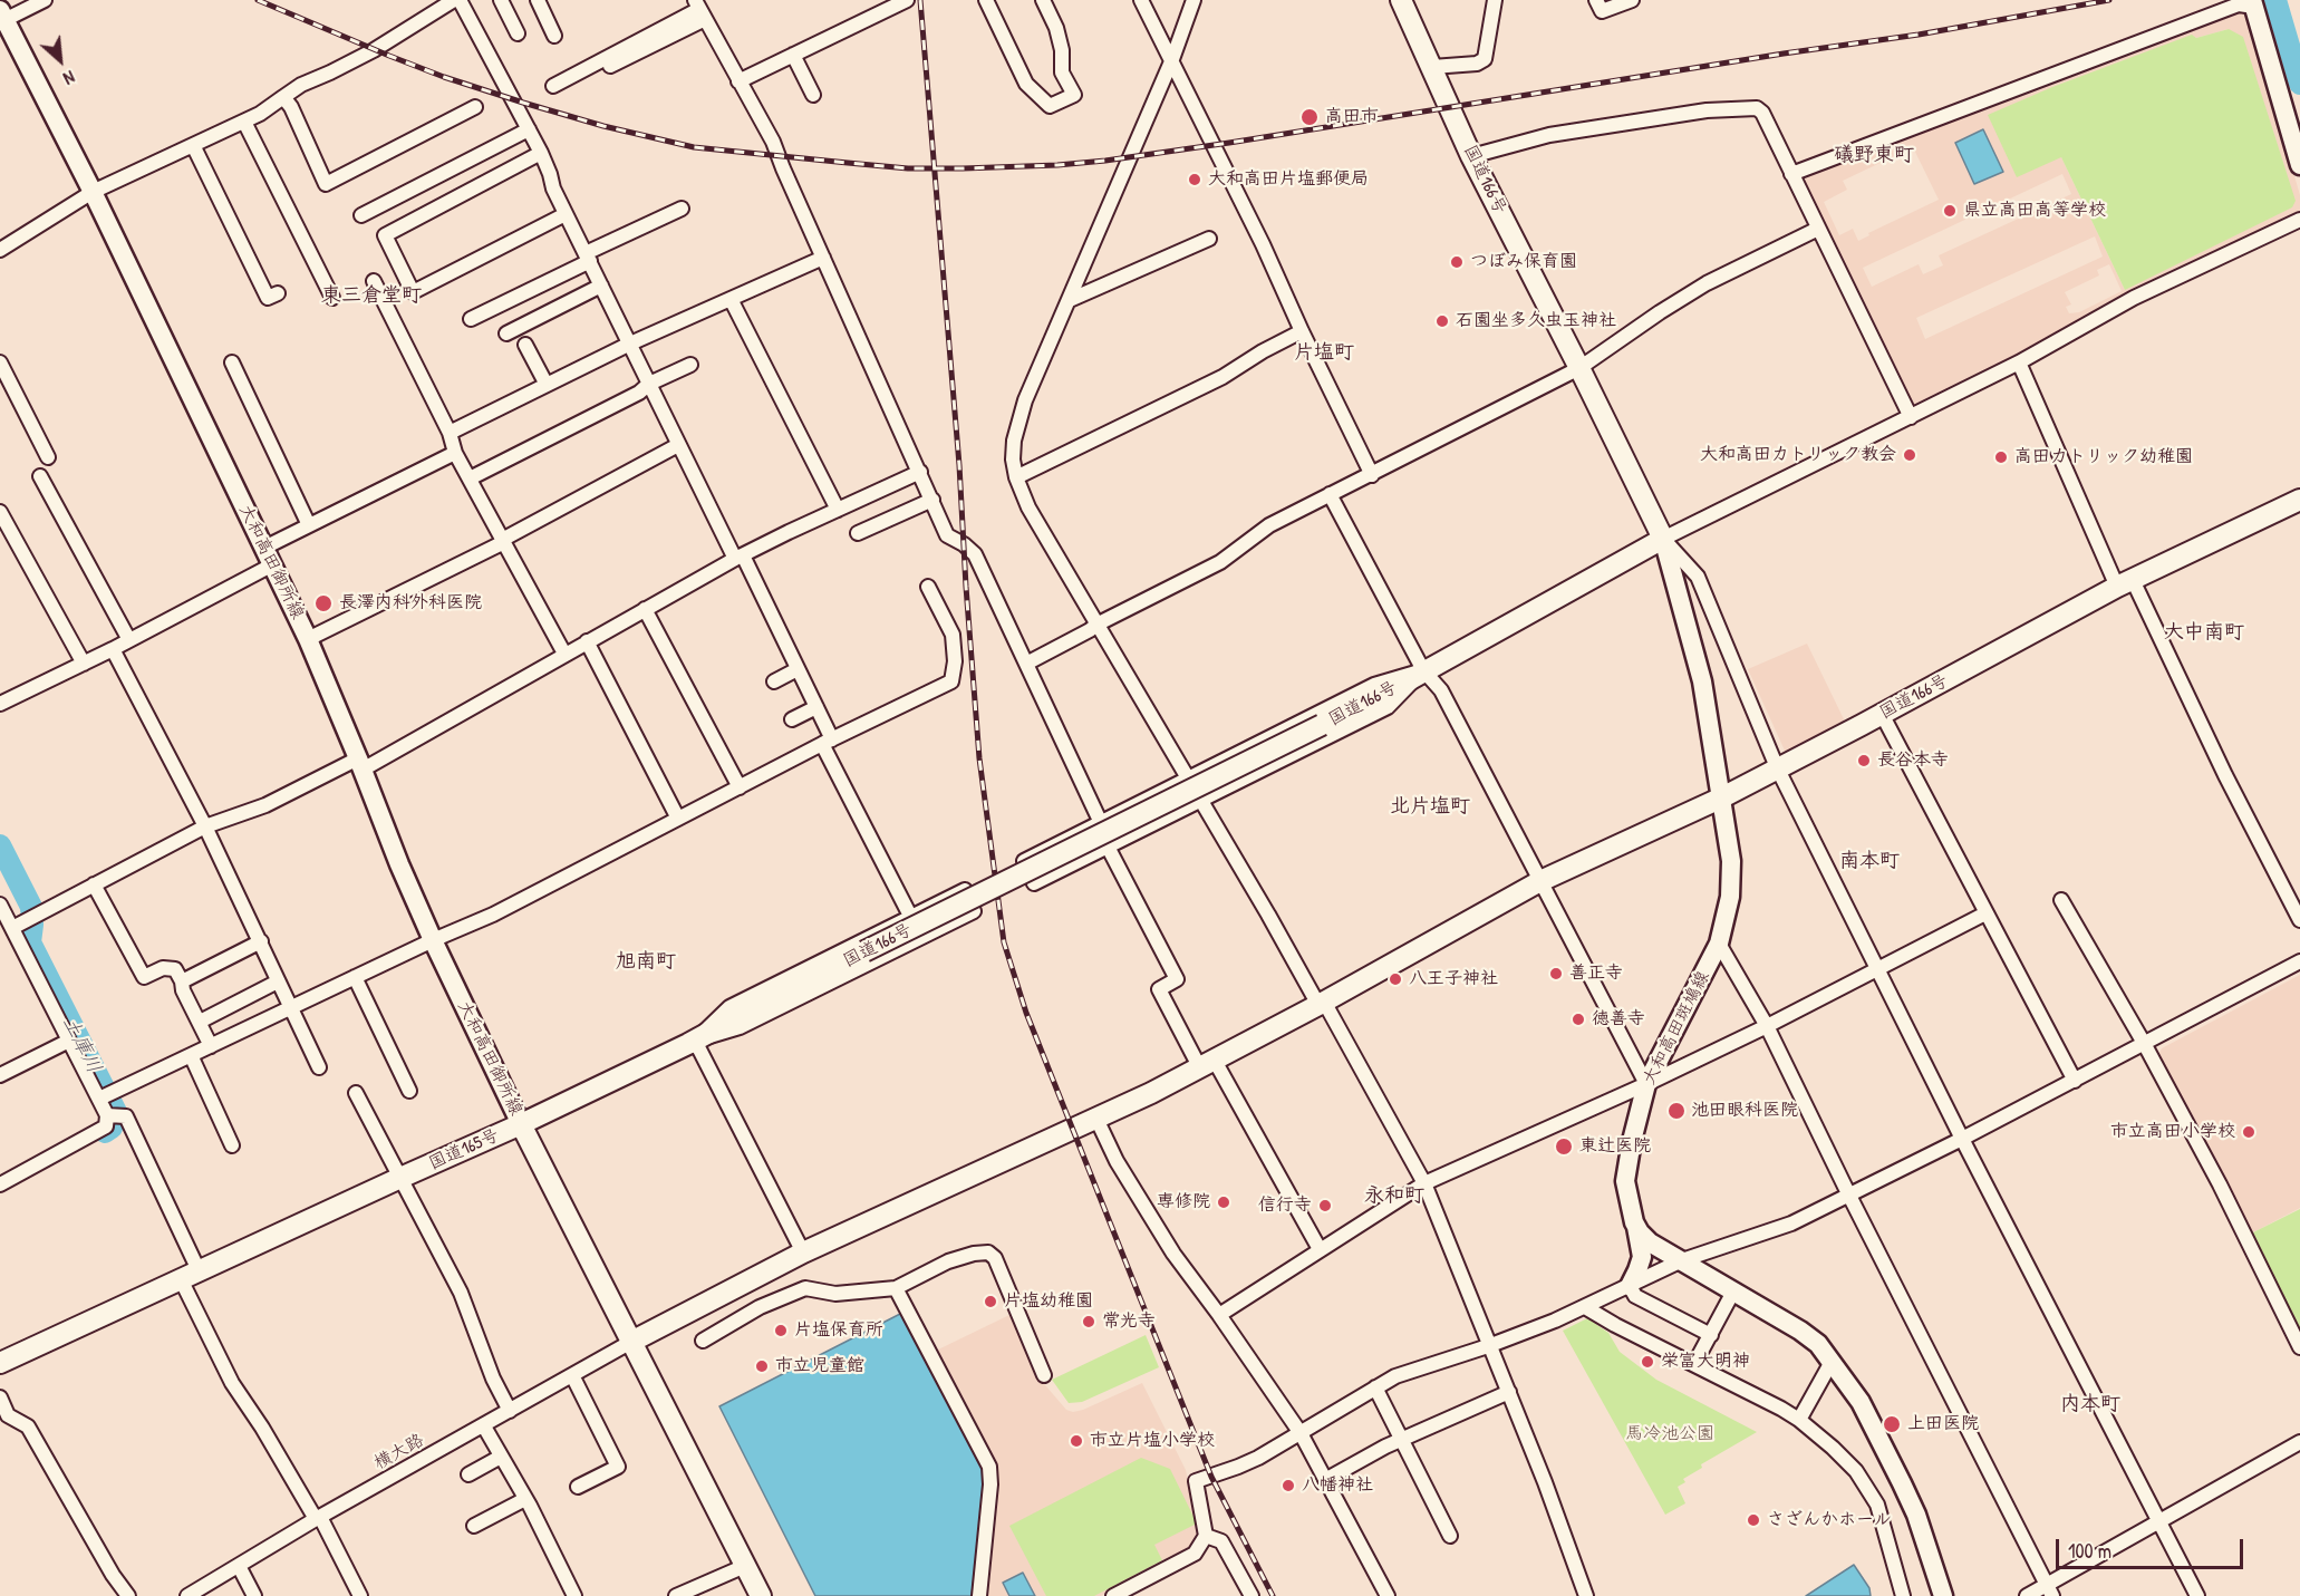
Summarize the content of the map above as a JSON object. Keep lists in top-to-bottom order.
{
  "streets": {
    "highway": ["国道166号", "国道165号"],
    "main road": ["大和高田御所線", "大和高田斑鳩線"],
    "street": ["横大路"]
  },
  "crossings": [
    ["国道166号", "大和高田御所線"],
    ["国道166号", "大和高田斑鳩線"],
    ["国道166号", "国道165号"],
    ["国道166号", "横大路"],
    ["大和高田御所線", "国道165号"],
    ["国道165号", "横大路"]
  ],
  "districts": [
    "礒野東町",
    "東三倉堂町",
    "片塩町",
    "大中南町",
    "北片塩町",
    "南本町",
    "旭南町",
    "永和町",
    "内本町"
  ],
  "water": ["土庫川"],
  "parks": ["馬冷池公園"],
  "places": [
    "高田市",
    "大和高田片塩郵便局",
    "県立高田高等学校",
    "つぼみ保育園",
    "石園坐多久虫玉神社",
    "大和高田カトリック教会",
    "高田カトリック幼稚園",
    "長澤内科外科医院",
    "長谷本寺",
    "善正寺",
    "八王子神社",
    "徳善寺",
    "池田眼科医院",
    "市立高田小学校",
    "東辻医院",
    "専修院",
    "信行寺",
    "片塩幼稚園",
    "常光寺",
    "片塩保育所",
    "栄富大明神",
    "市立児童館",
    "上田医院",
    "市立片塩小学校",
    "八幡神社",
    "さざんかホール"
  ],
  "scale_bar": "100 m",
  "north": "bottom right"
}
